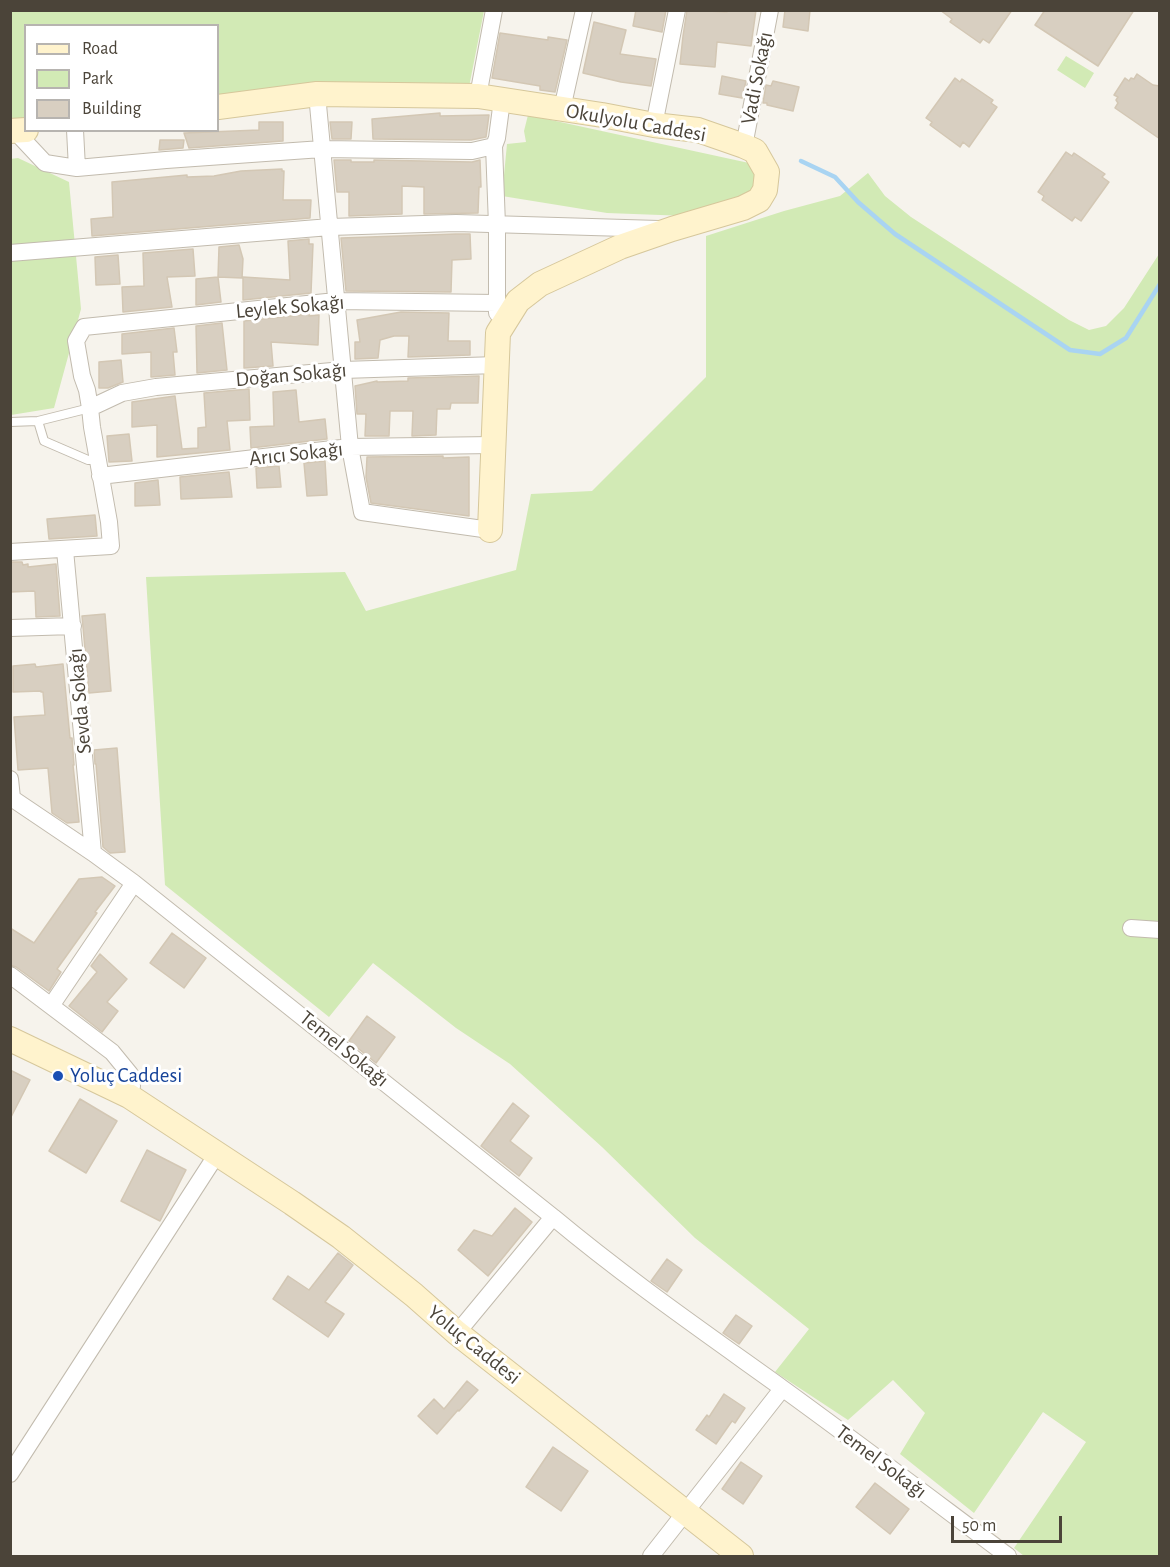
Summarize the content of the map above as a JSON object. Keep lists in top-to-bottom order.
{
  "streets": {
    "street": [
      "Vadi Sokağı",
      "Okulyolu Caddesi",
      "Leylek Sokağı",
      "Doğan Sokağı",
      "Arıcı Sokağı",
      "Sevda Sokağı",
      "Temel Sokağı",
      "Yoluç Caddesi"
    ]
  },
  "crossings": [
    ["Vadi Sokağı", "Okulyolu Caddesi"],
    ["Okulyolu Caddesi", "Doğan Sokağı"],
    ["Okulyolu Caddesi", "Arıcı Sokağı"],
    ["Leylek Sokağı", "Doğan Sokağı"],
    ["Sevda Sokağı", "Temel Sokağı"]
  ],
  "places": ["Yoluç Caddesi"],
  "legend": ["Road", "Park", "Building"],
  "scale_bar": "50 m"
}
